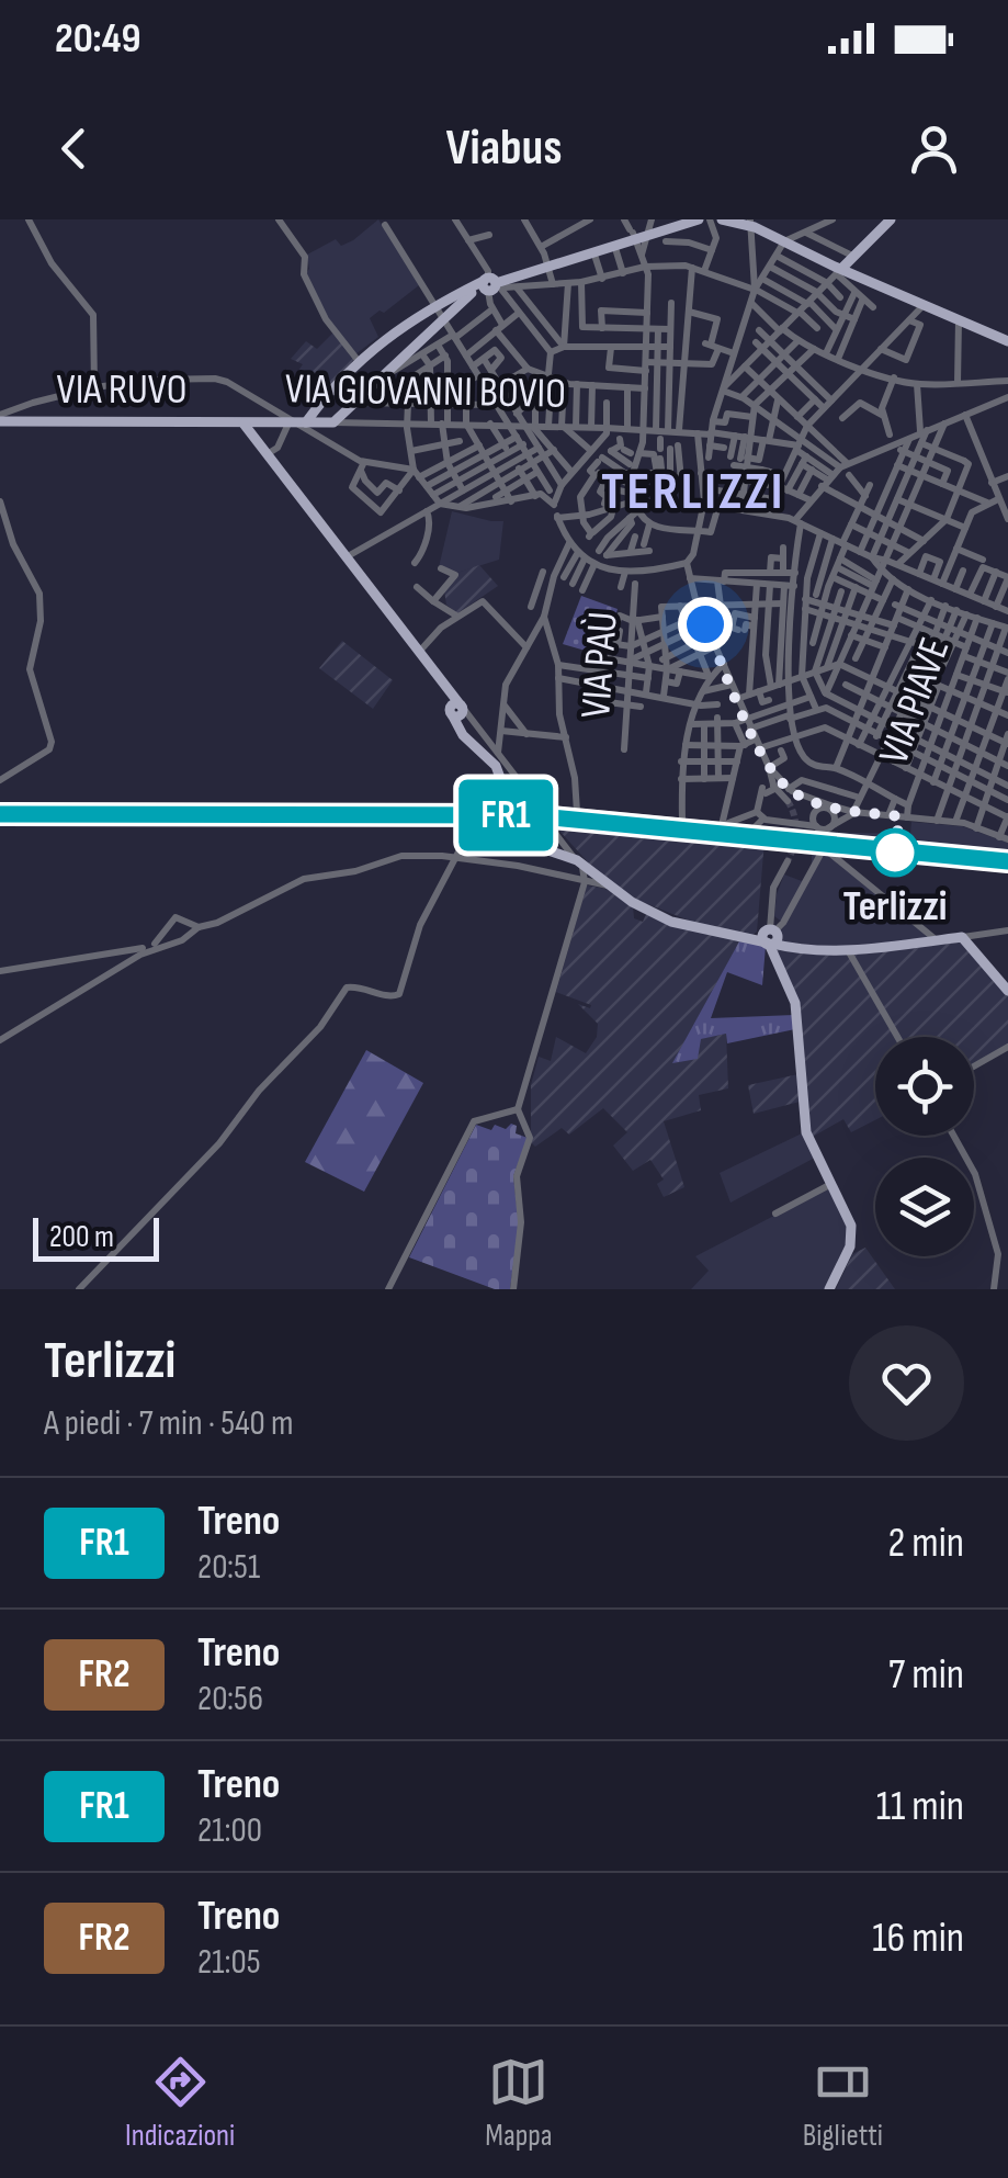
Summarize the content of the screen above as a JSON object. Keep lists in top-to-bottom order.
{
  "streets": {
    "main road": ["VIA RUVO", "VIA GIOVANNI BOVIO"],
    "street": ["VIA PAÙ", "VIA PIAVE"]
  },
  "crossings": [
    ["VIA RUVO", "VIA GIOVANNI BOVIO"]
  ],
  "districts": ["TERLIZZI"],
  "places": ["Terlizzi"],
  "scale_bar": "200 m",
  "page": {
    "status": "20:49",
    "header": "Viabus",
    "on_map": "FR1",
    "scale": "200 m",
    "heading": ["Terlizzi", "A piedi · 7 min · 540 m"],
    "list": [
      {
        "mark": "FR1",
        "name": "Treno",
        "note": "20:51",
        "value": "2 min"
      },
      {
        "mark": "FR2",
        "name": "Treno",
        "note": "20:56",
        "value": "7 min"
      },
      {
        "mark": "FR1",
        "name": "Treno",
        "note": "21:00",
        "value": "11 min"
      },
      {
        "mark": "FR2",
        "name": "Treno",
        "note": "21:05",
        "value": "16 min"
      }
    ],
    "tabs": ["Indicazioni", "Mappa", "Biglietti"]
  }
}
